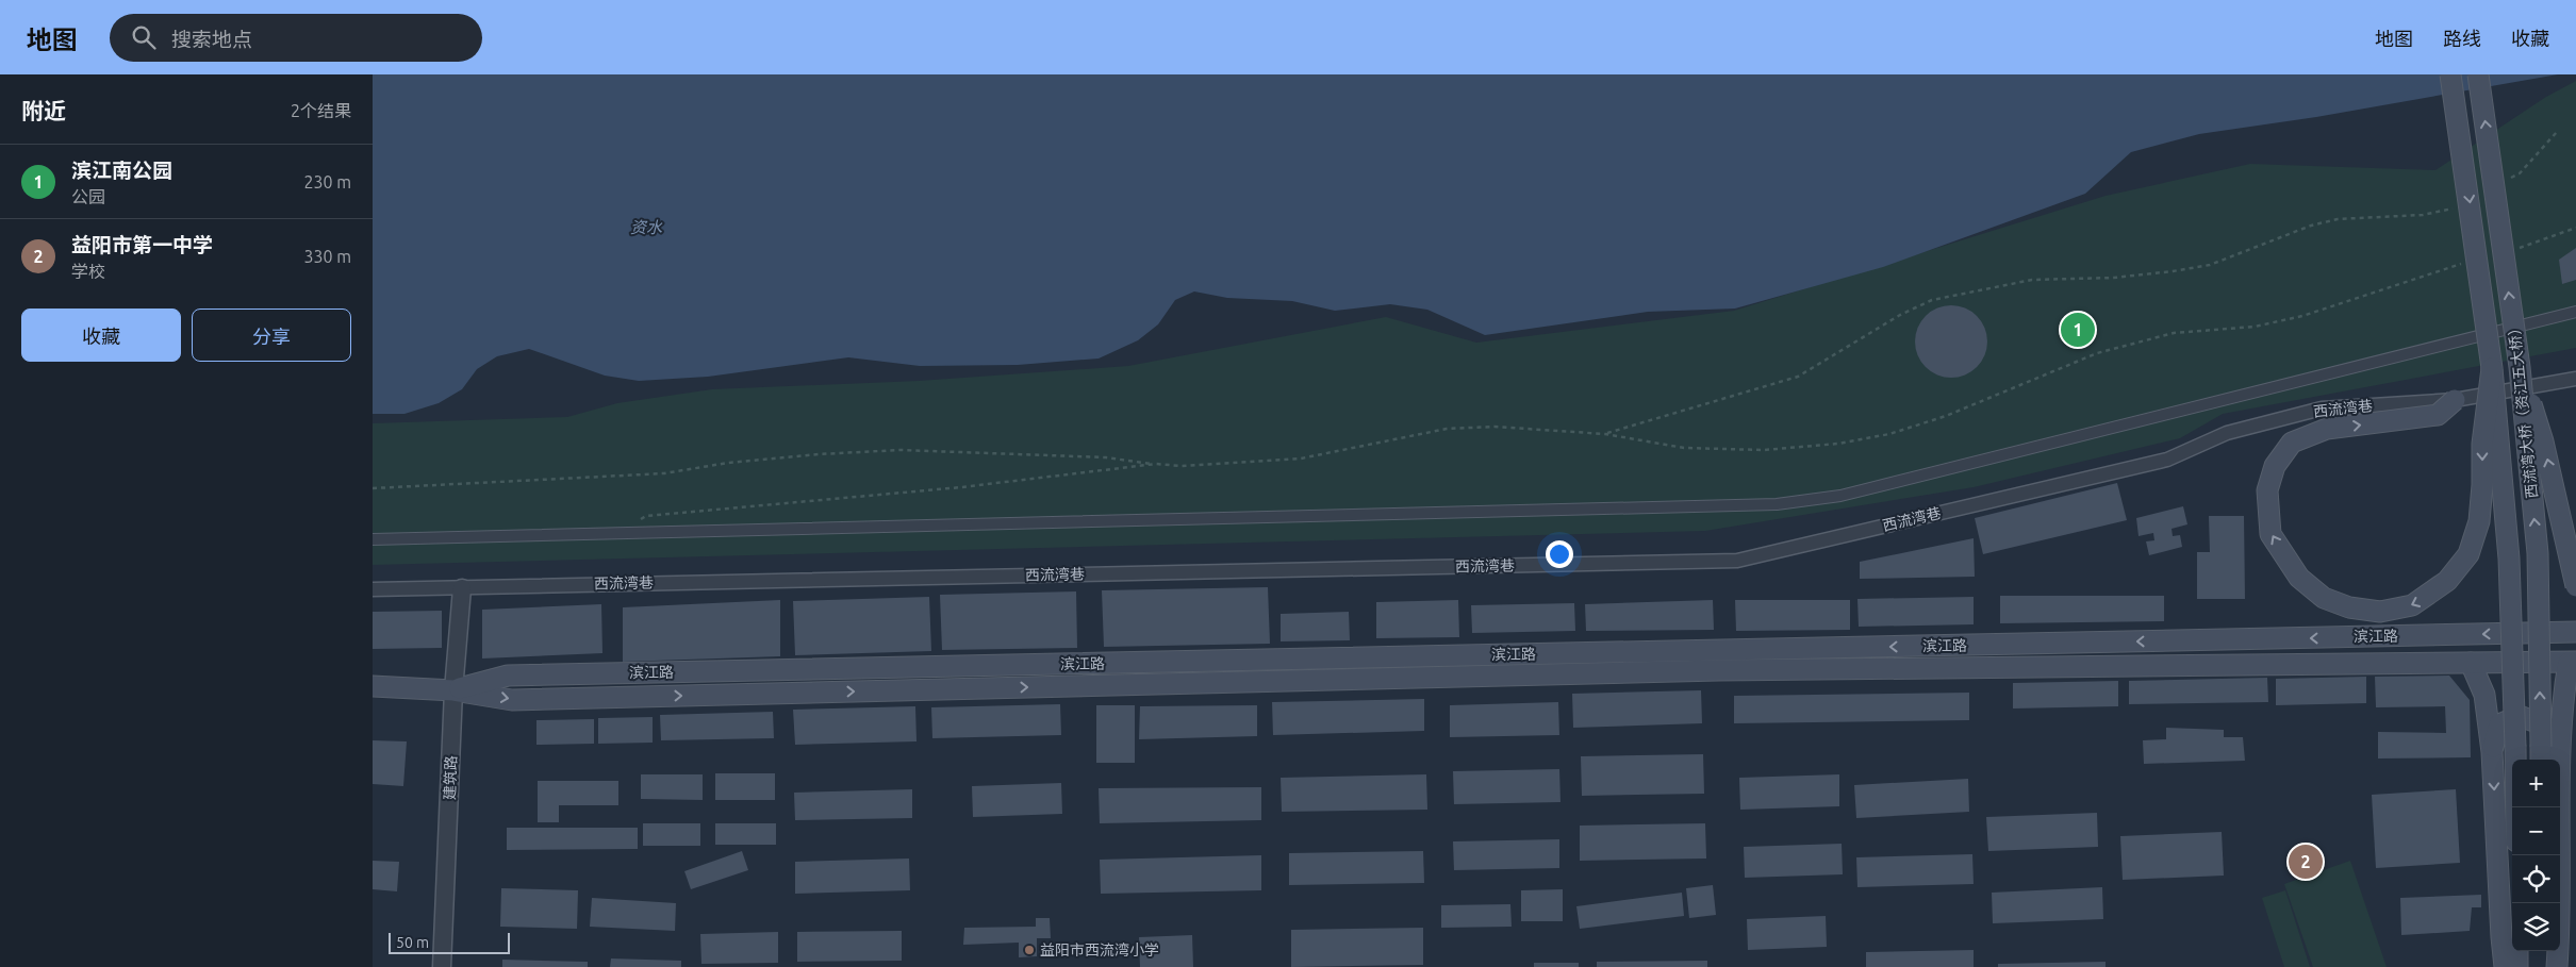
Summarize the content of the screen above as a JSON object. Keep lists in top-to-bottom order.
{
  "streets": {
    "main road": ["西流湾大桥（资江五大桥）", "滨江路"],
    "street": ["西流湾巷", "建筑路"]
  },
  "crossings": [
    ["西流湾巷", "建筑路"],
    ["滨江路", "建筑路"]
  ],
  "water": ["资水"],
  "places": ["益阳市西流湾小学"],
  "scale_bar": "50 m",
  "page": {
    "header": "地图",
    "search": "搜索地点",
    "nav": ["地图", "路线", "收藏"],
    "heading": ["附近", "2个结果"],
    "list": [
      {
        "mark": "1",
        "name": "滨江南公园",
        "note": "公园",
        "value": "230 m"
      },
      {
        "mark": "2",
        "name": "益阳市第一中学",
        "note": "学校",
        "value": "330 m"
      }
    ],
    "buttons": ["收藏", "分享"],
    "pins": ["1", "2"],
    "map_buttons": ["+", "−"],
    "scale": "50 m"
  }
}
